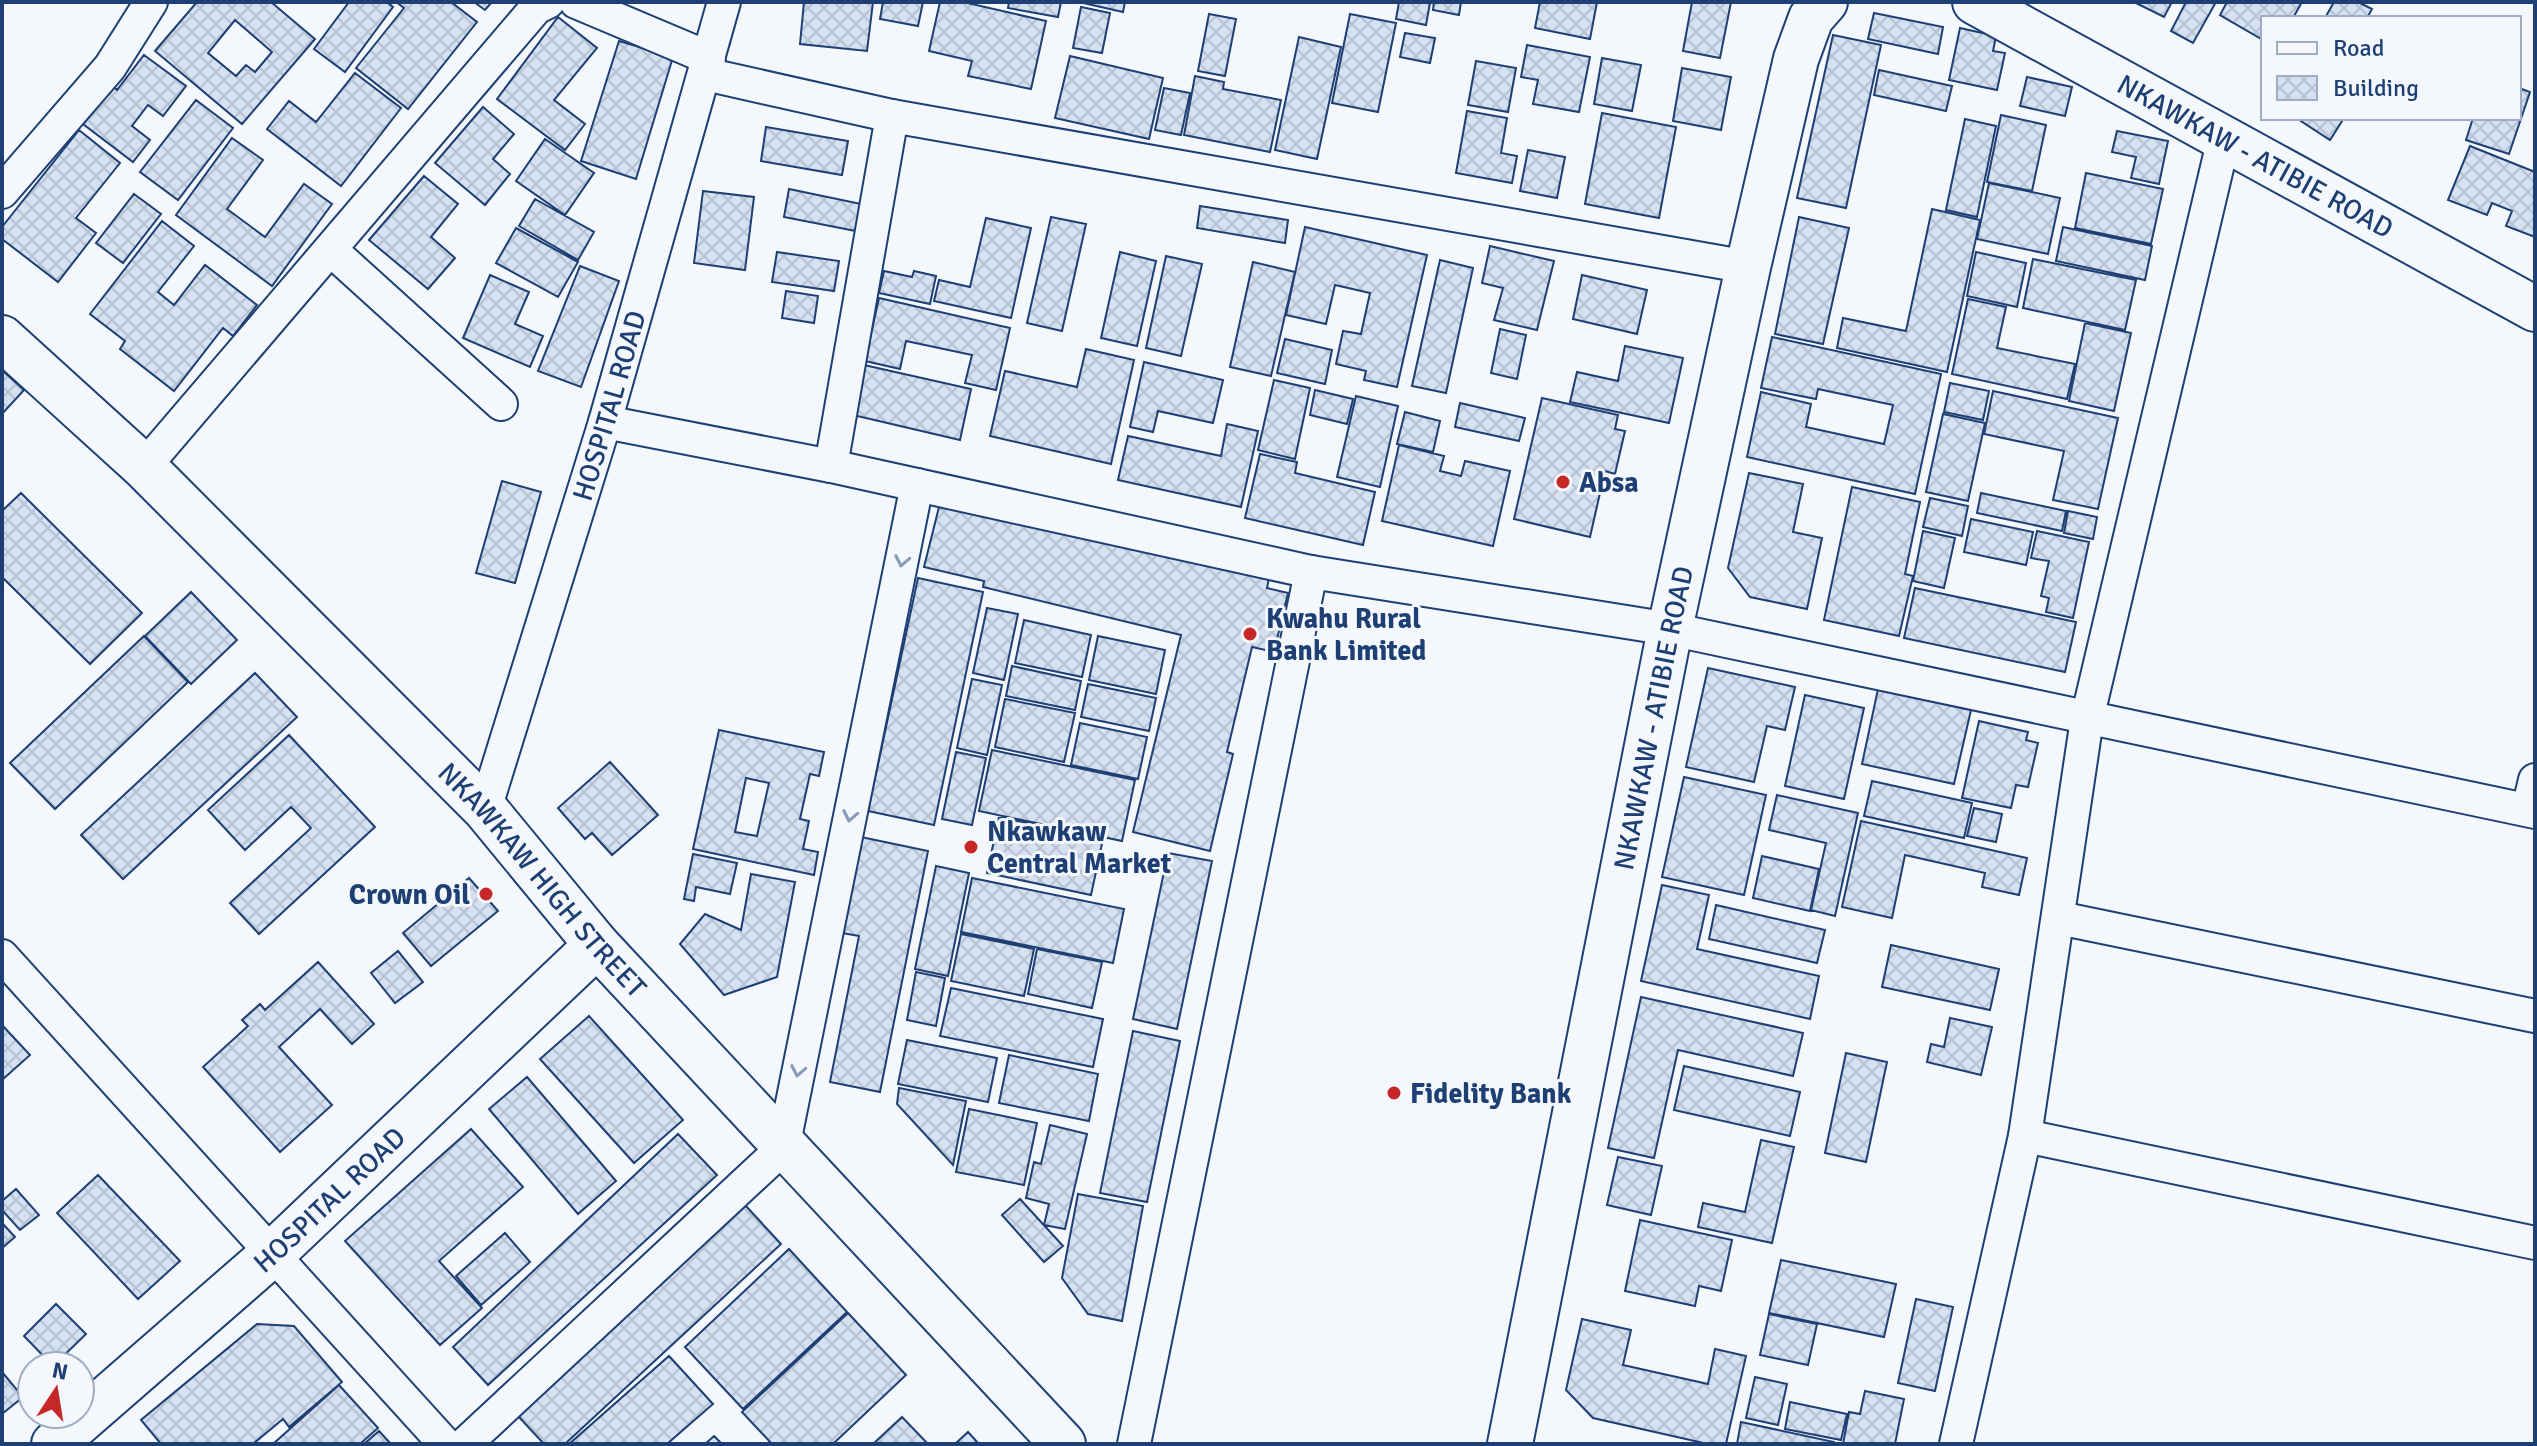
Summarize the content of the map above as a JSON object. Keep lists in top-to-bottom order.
{
  "streets": {
    "main road": ["NKAWKAW - ATIBIE ROAD", "HOSPITAL ROAD", "NKAWKAW HIGH STREET"]
  },
  "crossings": [
    ["HOSPITAL ROAD", "NKAWKAW HIGH STREET"]
  ],
  "places": [
    "Absa",
    "Kwahu Rural Bank Limited",
    "Nkawkaw Central Market",
    "Crown Oil",
    "Fidelity Bank"
  ],
  "legend": ["Road", "Building"],
  "north": "top"
}
